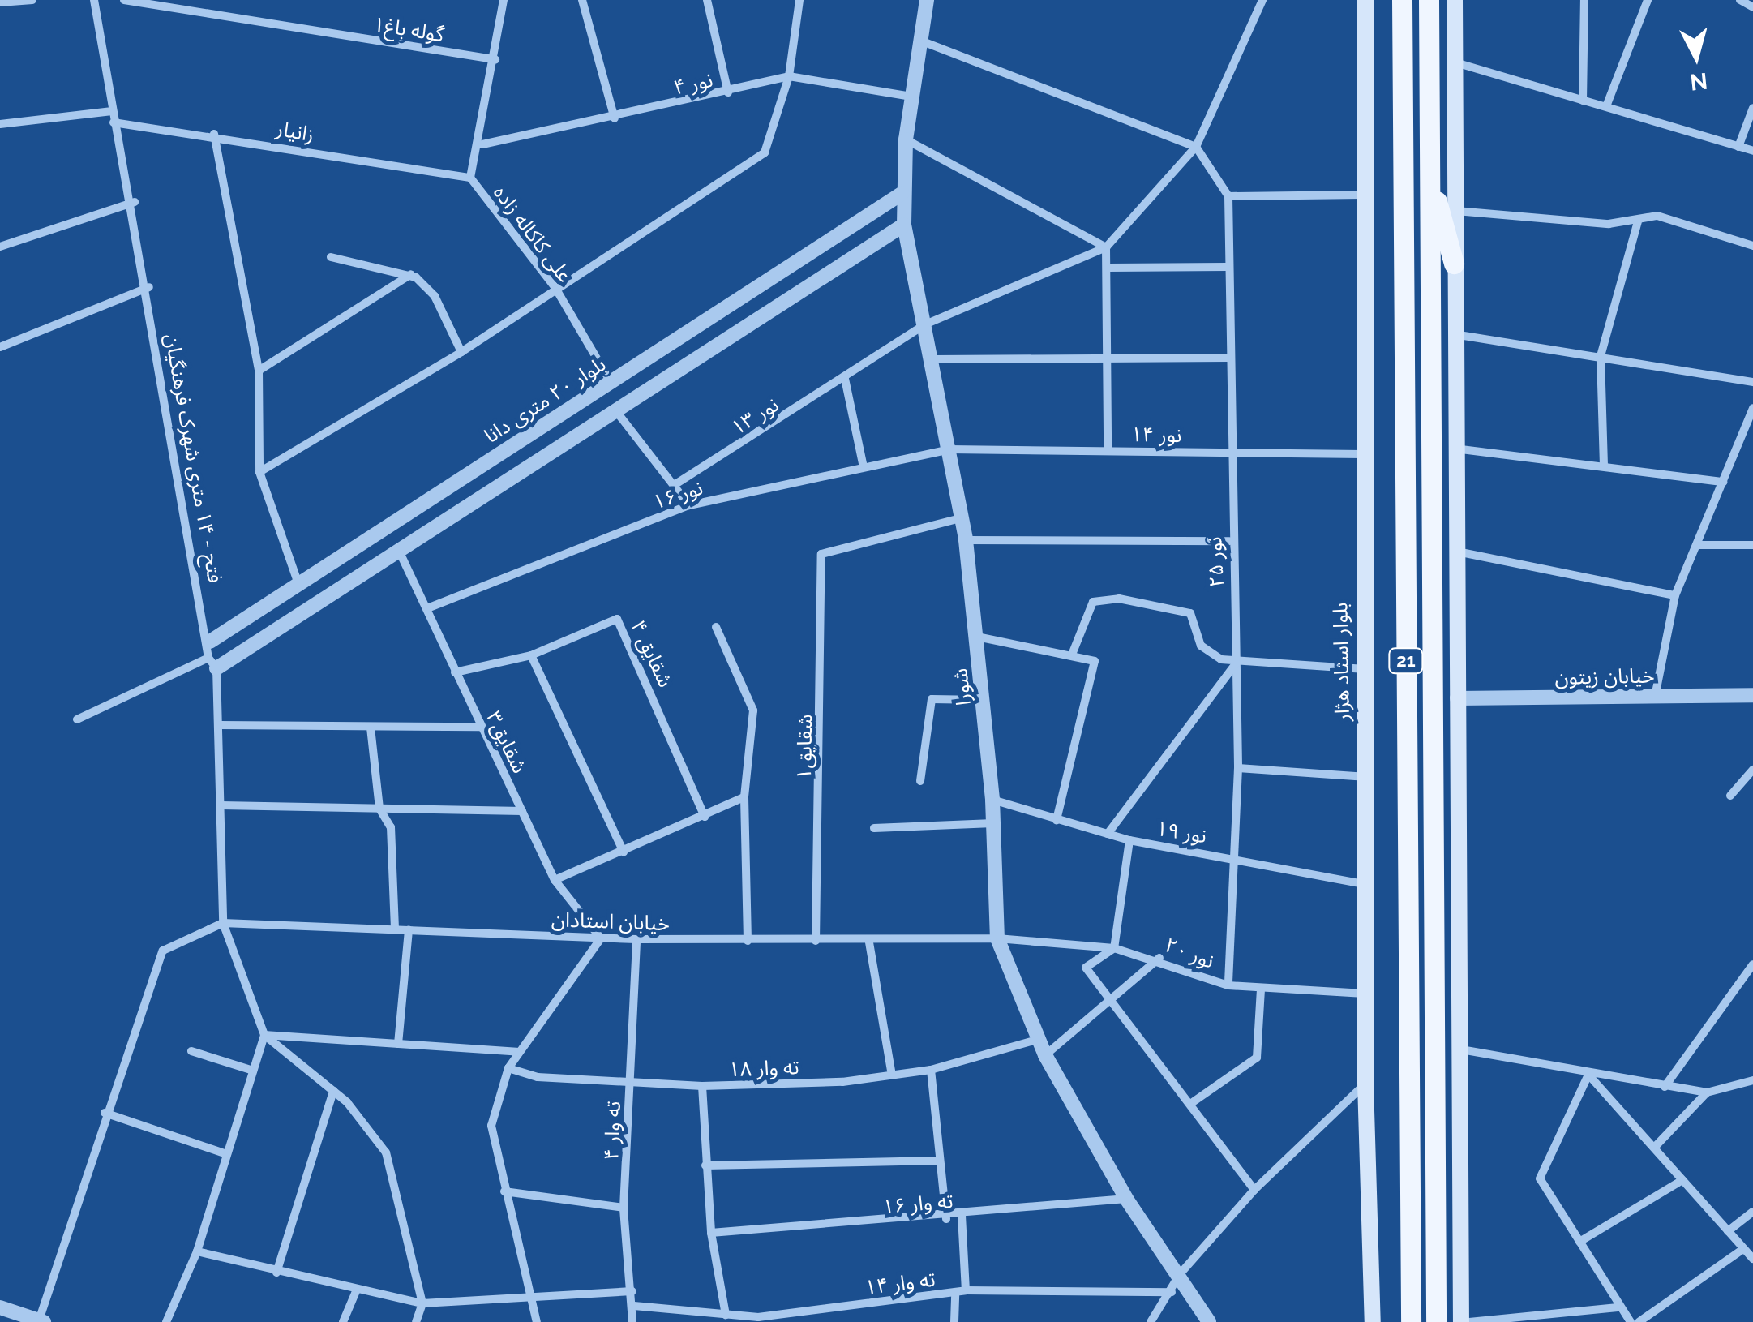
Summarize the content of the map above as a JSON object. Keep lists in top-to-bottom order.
{
  "streets": {
    "main road": ["21", "بلوار استاد هژار"],
    "street": [
      "گوله باغ۱",
      "نور ۴",
      "زانیار",
      "علی کاکاله زاده",
      "بلوار ۲۰ متری دانا",
      "نور ۱۳",
      "نور ۱۴",
      "فتح - ۱۴ متری شهرک فرهنگیان",
      "نور ۱۶",
      "نور ۲۵",
      "شقایق ۴",
      "خیابان زیتون",
      "شورا",
      "شقایق۳",
      "شقایق۱",
      "نور ۱۹",
      "خیابان استادان",
      "نور ۲۰",
      "ته وار ۱۸",
      "ته وار ۴",
      "ته وار ۱۶",
      "ته وار ۱۴"
    ]
  },
  "crossings": [
    ["گوله باغ۱", "علی کاکاله زاده"],
    ["نور ۴", "علی کاکاله زاده"],
    ["نور ۴", "شورا"],
    ["زانیار", "علی کاکاله زاده"],
    ["زانیار", "فتح - ۱۴ متری شهرک فرهنگیان"],
    ["علی کاکاله زاده", "بلوار ۲۰ متری دانا"],
    ["بلوار ۲۰ متری دانا", "فتح - ۱۴ متری شهرک فرهنگیان"],
    ["بلوار ۲۰ متری دانا", "شورا"],
    ["نور ۱۳", "شورا"],
    ["نور ۱۴", "نور ۱۶"],
    ["نور ۱۴", "نور ۲۵"],
    ["نور ۱۴", "بلوار استاد هژار"],
    ["نور ۱۴", "شورا"],
    ["فتح - ۱۴ متری شهرک فرهنگیان", "خیابان استادان"],
    ["نور ۱۶", "شورا"],
    ["نور ۱۶", "شقایق۳"],
    ["نور ۲۵", "نور ۱۹"],
    ["نور ۲۵", "نور ۲۰"],
    ["شقایق ۴", "شقایق۳"],
    ["بلوار استاد هژار", "نور ۱۹"],
    ["بلوار استاد هژار", "نور ۲۰"],
    ["شورا", "شقایق۱"],
    ["شورا", "نور ۱۹"],
    ["شورا", "خیابان استادان"],
    ["شورا", "نور ۲۰"],
    ["شورا", "ته وار ۱۸"],
    ["شورا", "ته وار ۱۶"],
    ["شقایق۳", "خیابان استادان"],
    ["شقایق۱", "خیابان استادان"],
    ["خیابان استادان", "نور ۲۰"],
    ["خیابان استادان", "ته وار ۴"],
    ["ته وار ۱۸", "ته وار ۴"],
    ["ته وار ۴", "ته وار ۱۴"]
  ],
  "north": "bottom"
}
